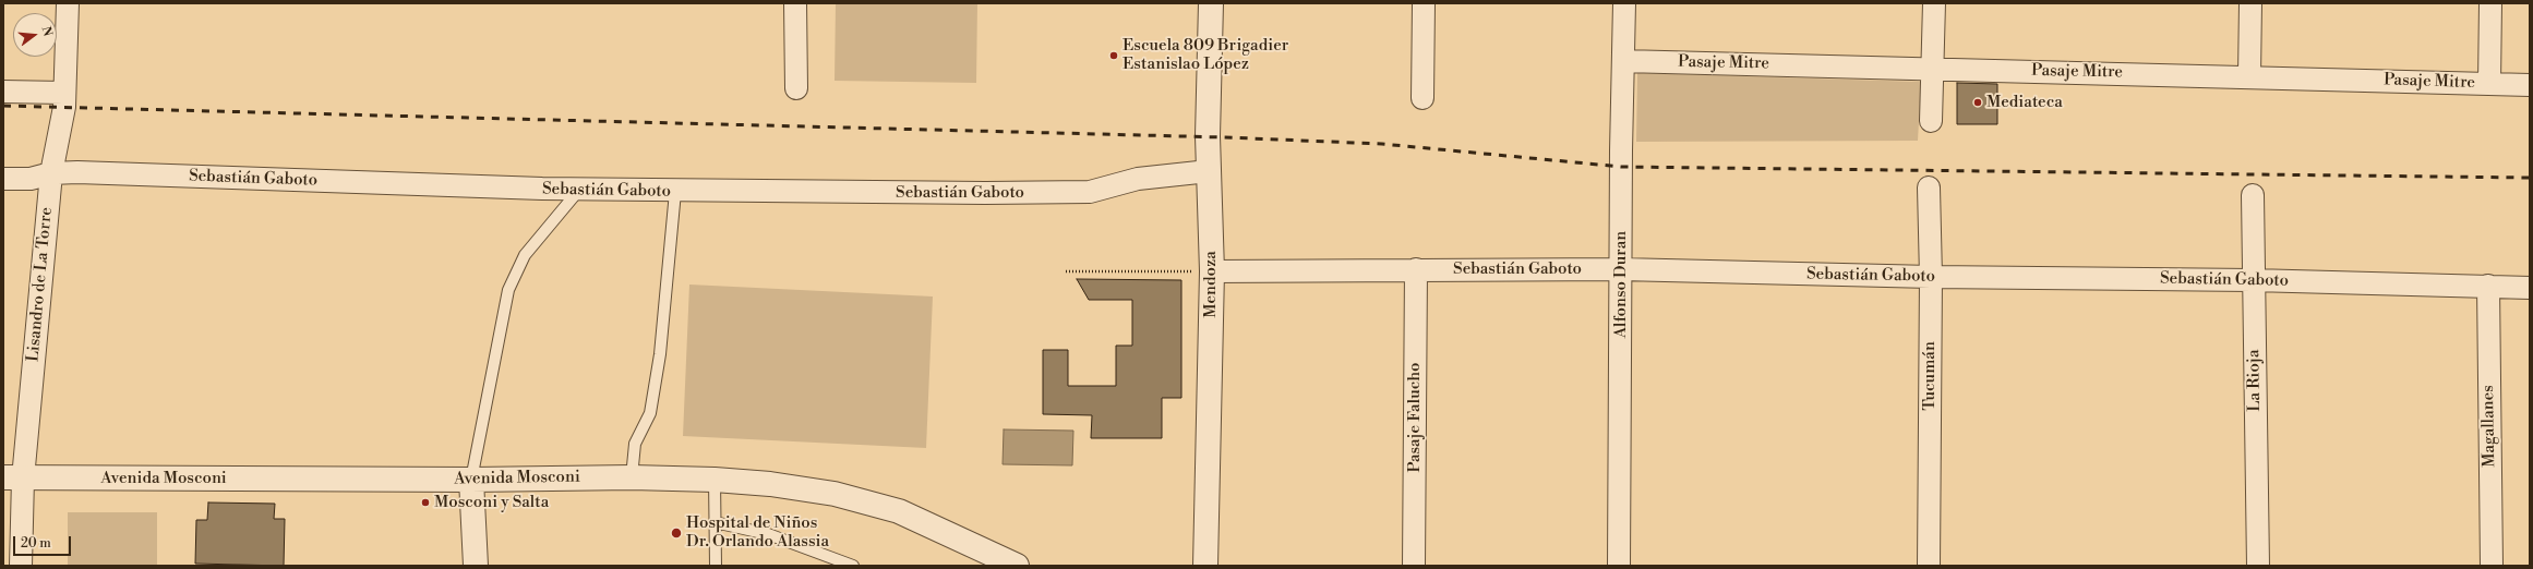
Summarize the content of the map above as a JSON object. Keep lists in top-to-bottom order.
{
  "streets": {
    "street": [
      "Pasaje Mitre",
      "Sebastián Gaboto",
      "Lisandro de La Torre",
      "Mendoza",
      "Alfonso Duran",
      "Tucumán",
      "La Rioja",
      "Pasaje Falucho",
      "Magallanes",
      "Avenida Mosconi"
    ]
  },
  "crossings": [
    ["Pasaje Mitre", "Alfonso Duran"],
    ["Sebastián Gaboto", "Lisandro de La Torre"],
    ["Sebastián Gaboto", "Mendoza"],
    ["Sebastián Gaboto", "Alfonso Duran"],
    ["Sebastián Gaboto", "Tucumán"],
    ["Sebastián Gaboto", "La Rioja"],
    ["Sebastián Gaboto", "Pasaje Falucho"],
    ["Sebastián Gaboto", "Magallanes"],
    ["Lisandro de La Torre", "Avenida Mosconi"]
  ],
  "places": [
    "Escuela 809 Brigadier Estanislao López",
    "Mediateca",
    "Mosconi y Salta",
    "Hospital de Niños Dr. Orlando Alassia"
  ],
  "scale_bar": "20 m",
  "north": "right"
}
